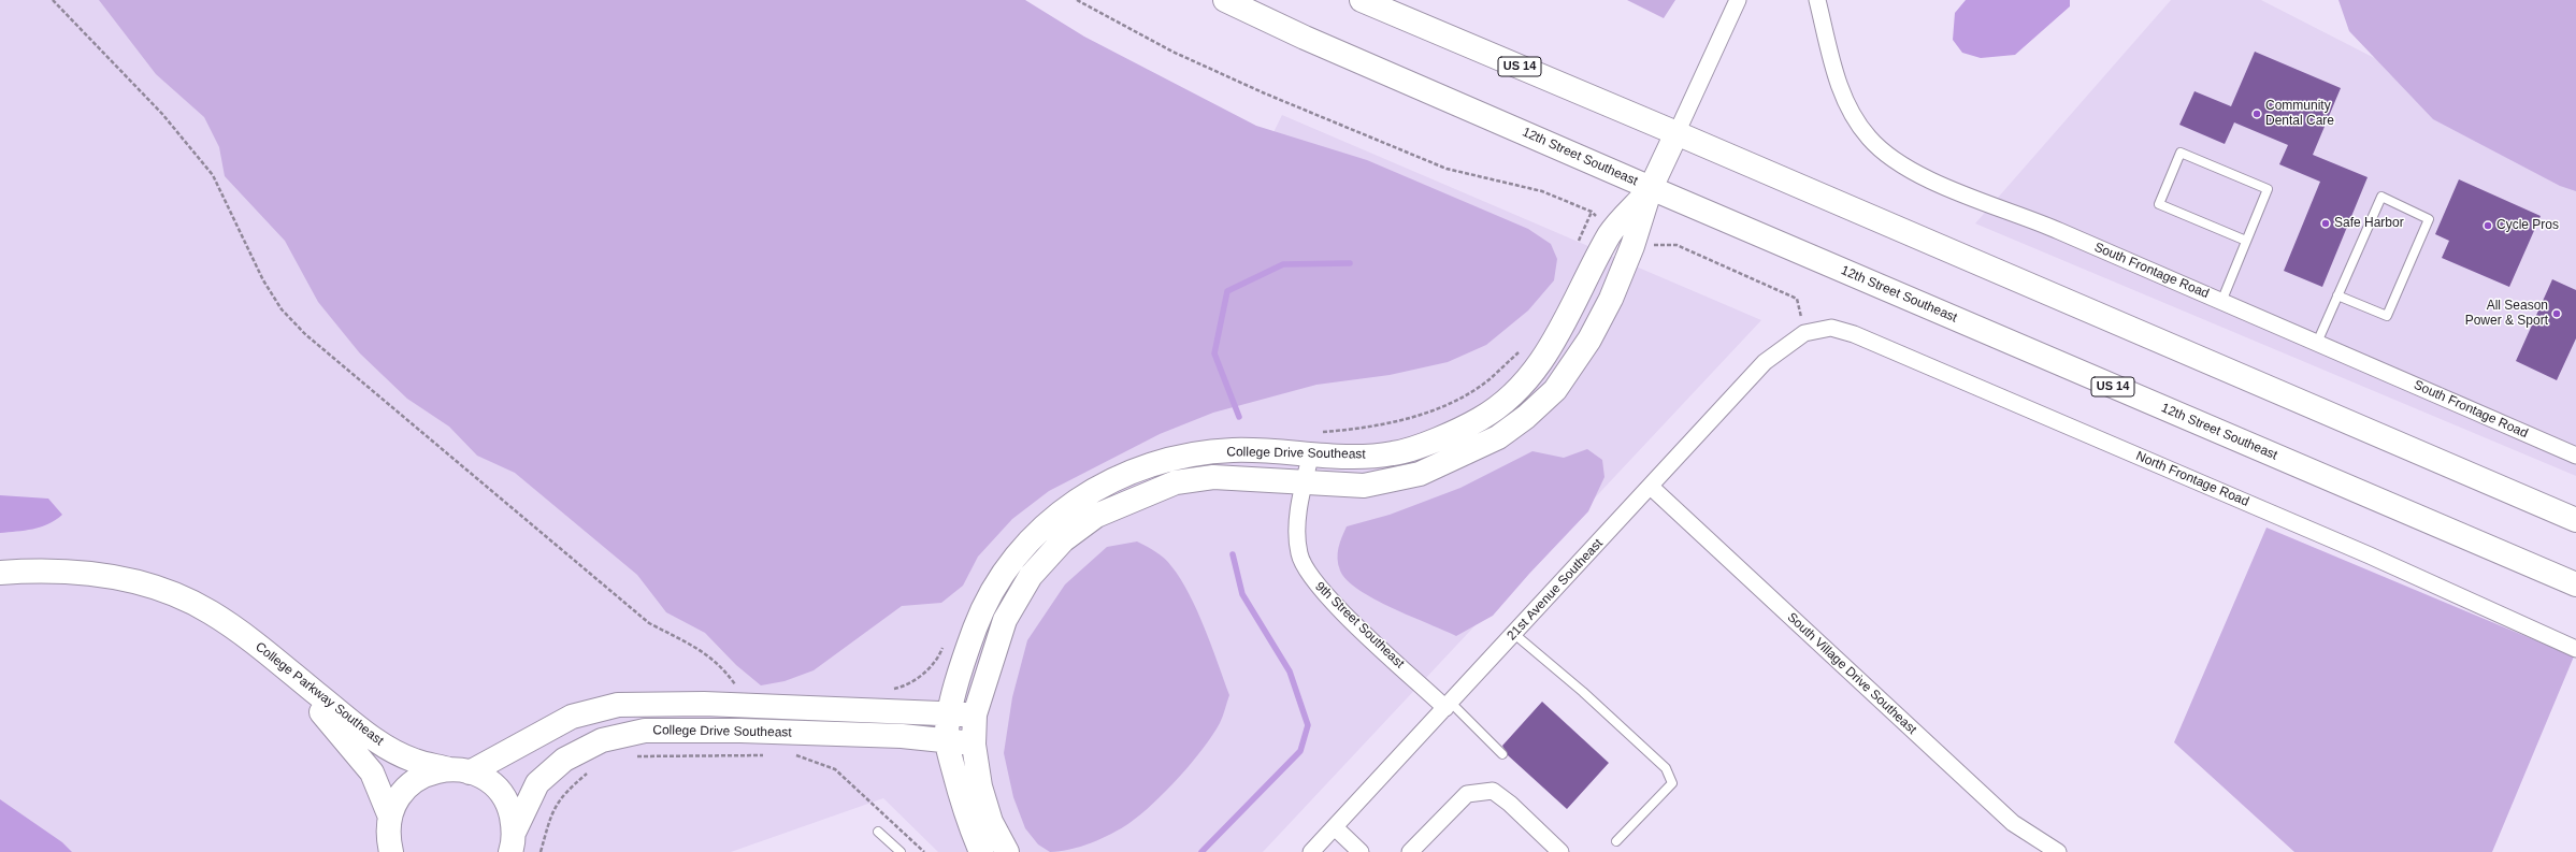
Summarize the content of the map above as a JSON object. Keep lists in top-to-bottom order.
{
  "streets": {
    "street": [
      "US 14",
      "12th Street Southeast",
      "South Frontage Road",
      "College Drive Southeast",
      "North Frontage Road",
      "21st Avenue Southeast",
      "9th Street Southeast",
      "South Village Drive Southeast",
      "College Parkway Southeast"
    ]
  },
  "crossings": [
    ["12th Street Southeast", "College Drive Southeast"],
    ["College Drive Southeast", "9th Street Southeast"],
    ["College Drive Southeast", "College Parkway Southeast"],
    ["North Frontage Road", "21st Avenue Southeast"],
    ["21st Avenue Southeast", "9th Street Southeast"],
    ["21st Avenue Southeast", "South Village Drive Southeast"]
  ],
  "places": [
    "Community Dental Care",
    "Safe Harbor",
    "Cycle Pros",
    "All Season Power & Sport"
  ]
}
